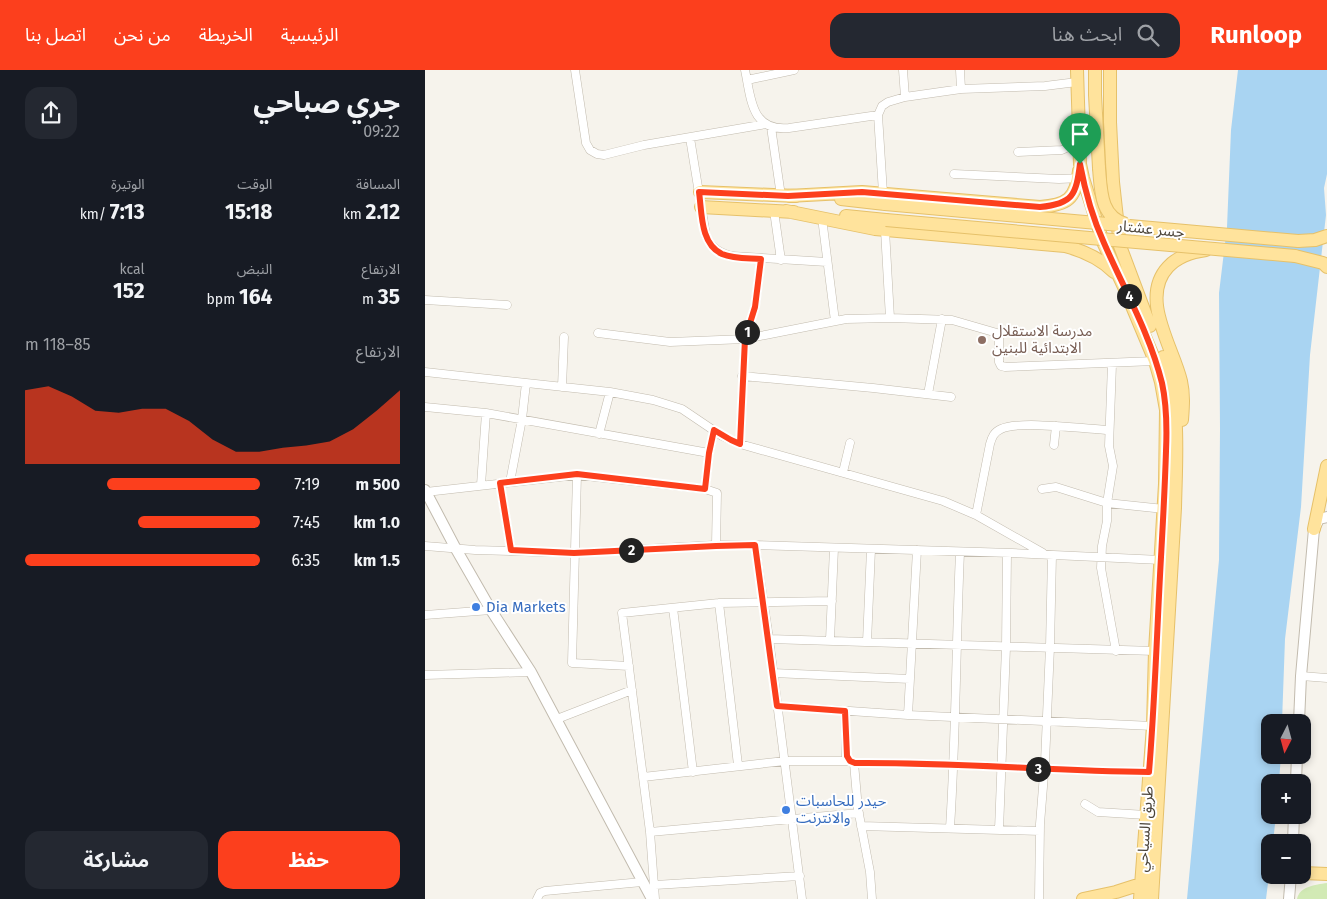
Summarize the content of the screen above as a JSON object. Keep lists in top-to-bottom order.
{
  "streets": {
    "main road": ["جسر عشتار", "طريق السياحي"]
  },
  "places": ["مدرسة الاستقلال الابتدائية للبنين", "Dia Markets", "حيدر للحاسبات والانترنت"],
  "north": "bottom",
  "page": {
    "header": "Runloop",
    "search": "ابحث هنا",
    "nav": [
      "الرئيسية",
      "الخريطة",
      "من نحن",
      "اتصل بنا"
    ],
    "heading": ["جري صباحي", "09:22"],
    "stats": [
      ["المسافة", "2.12 km"],
      ["الوقت", "15:18"],
      ["الوتيرة", "7:13 /km"],
      ["الارتفاع", "35 m"],
      ["النبض", "164 bpm"],
      ["kcal", "152"]
    ],
    "pins": [
      "4",
      "1",
      "2",
      "3"
    ],
    "chart": ["الارتفاع", "85–118 m"],
    "list": [
      {
        "name": "500 m",
        "note": "7:19"
      },
      {
        "name": "1.0 km",
        "note": "7:45"
      },
      {
        "name": "1.5 km",
        "note": "6:35"
      }
    ],
    "map_buttons": ["+", "−"],
    "buttons": ["حفظ", "مشاركة"]
  }
}
